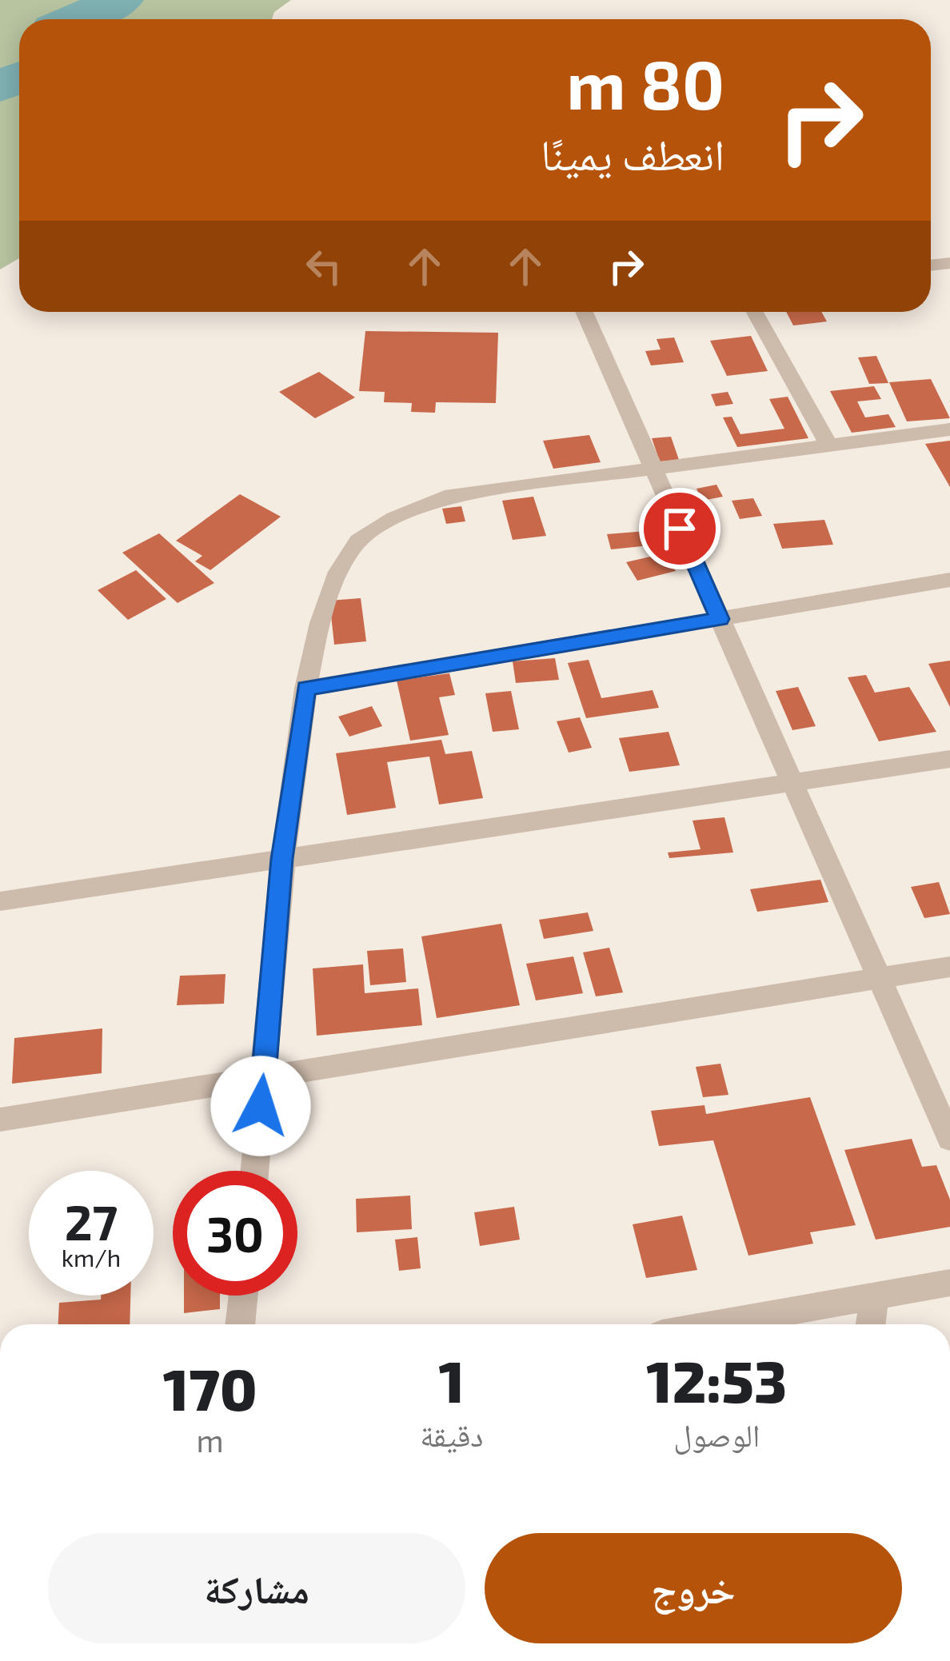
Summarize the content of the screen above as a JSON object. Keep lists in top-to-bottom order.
{
  "page": {
    "turn": ["80 m", "انعطف يمينًا"],
    "speed": "27 km/h",
    "limit": "30",
    "eta": [
      "12:53",
      "الوصول",
      "1",
      "دقيقة",
      "170",
      "m"
    ],
    "buttons": ["خروج", "مشاركة"]
  }
}
